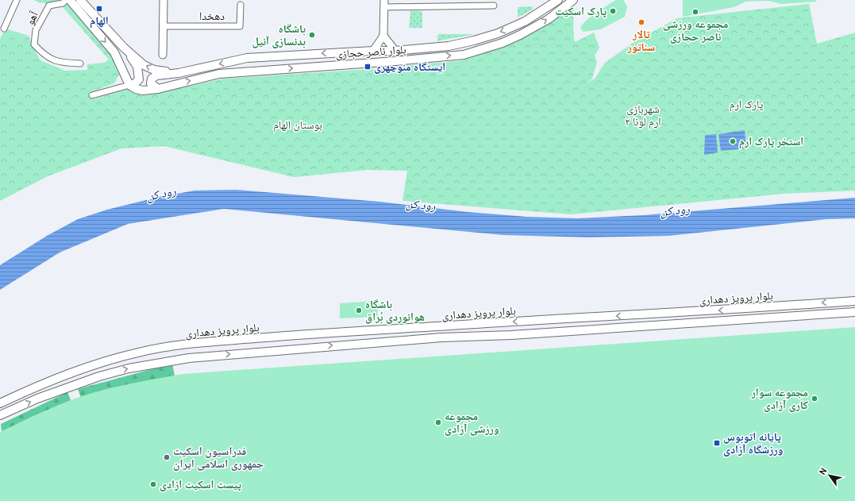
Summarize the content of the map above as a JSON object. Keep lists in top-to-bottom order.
{
  "streets": {
    "main road": ["بلوار ناصر حجازی", "بلوار پرویز دهداری"],
    "street": ["دهخدا", "آهو"]
  },
  "water": ["رود کن"],
  "parks": ["پارک ارم", "شهربازی ارم لونا ۲", "بوستان الهام"],
  "places": {
    "transit": ["الهام", "ایستگاه منوچهری", "پایانه اتوبوس ورزشگاه آزادی"],
    "other": [
      "پارک اسکیت",
      "مجموعه ورزشی ناصر حجازی",
      "تالار سناتور",
      "باشگاه بدنسازی آنیل",
      "استخر پارک ارم",
      "باشگاه هوانوردی بُراق",
      "مجموعه سوار کاری آزادی",
      "مجموعه ورزشی آزادی",
      "فدراسیون اسکیت جمهوری اسلامی ایران",
      "پیست اسکیت ازادی"
    ]
  },
  "north": "top left"
}
